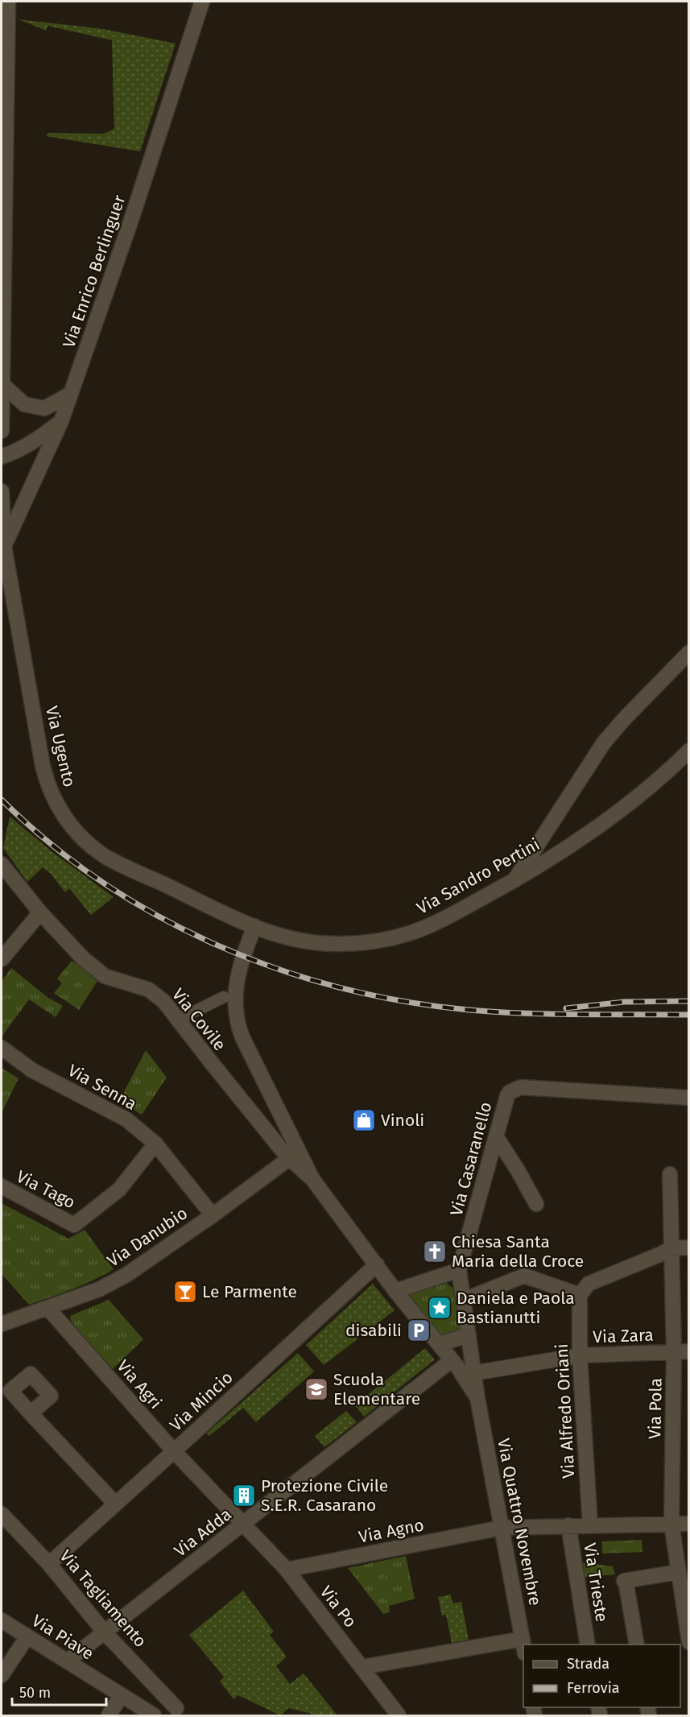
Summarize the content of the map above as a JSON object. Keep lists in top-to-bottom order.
{
  "streets": {
    "street": [
      "Via Enrico Berlinguer",
      "Via Ugento",
      "Via Sandro Pertini",
      "Via Covile",
      "Via Senna",
      "Via Casaranello",
      "Via Tago",
      "Via Danubio",
      "Via Zara",
      "Via Agri",
      "Via Mincio",
      "Via Pola",
      "Via Alfredo Oriani",
      "Via Quattro Novembre",
      "Via Agno",
      "Via Adda",
      "Via Trieste",
      "Via Tagliamento",
      "Via Po",
      "Via Piave"
    ]
  },
  "crossings": [
    ["Via Enrico Berlinguer", "Via Ugento"],
    ["Via Ugento", "Via Sandro Pertini"],
    ["Via Covile", "Via Danubio"],
    ["Via Covile", "Via Mincio"],
    ["Via Covile", "Via Quattro Novembre"],
    ["Via Senna", "Via Tago"],
    ["Via Senna", "Via Danubio"],
    ["Via Casaranello", "Via Quattro Novembre"],
    ["Via Danubio", "Via Agri"],
    ["Via Zara", "Via Pola"],
    ["Via Zara", "Via Alfredo Oriani"],
    ["Via Zara", "Via Quattro Novembre"],
    ["Via Agri", "Via Mincio"],
    ["Via Agri", "Via Adda"],
    ["Via Agri", "Via Po"],
    ["Via Mincio", "Via Tagliamento"],
    ["Via Pola", "Via Agno"],
    ["Via Alfredo Oriani", "Via Agno"],
    ["Via Quattro Novembre", "Via Agno"],
    ["Via Quattro Novembre", "Via Adda"],
    ["Via Agno", "Via Trieste"],
    ["Via Agno", "Via Po"],
    ["Via Adda", "Via Tagliamento"],
    ["Via Adda", "Via Po"],
    ["Via Adda", "Via Piave"]
  ],
  "places": {
    "shop": ["Vinoli"],
    "church": ["Chiesa Santa Maria della Croce"],
    "bar": ["Le Parmente"],
    "place": ["Daniela e Paola Bastianutti"],
    "parking": ["disabili"],
    "school or university": ["Scuola Elementare"],
    "building": ["Protezione Civile S.E.R. Casarano"]
  },
  "legend": ["Strada", "Ferrovia"],
  "scale_bar": "50 m"
}
